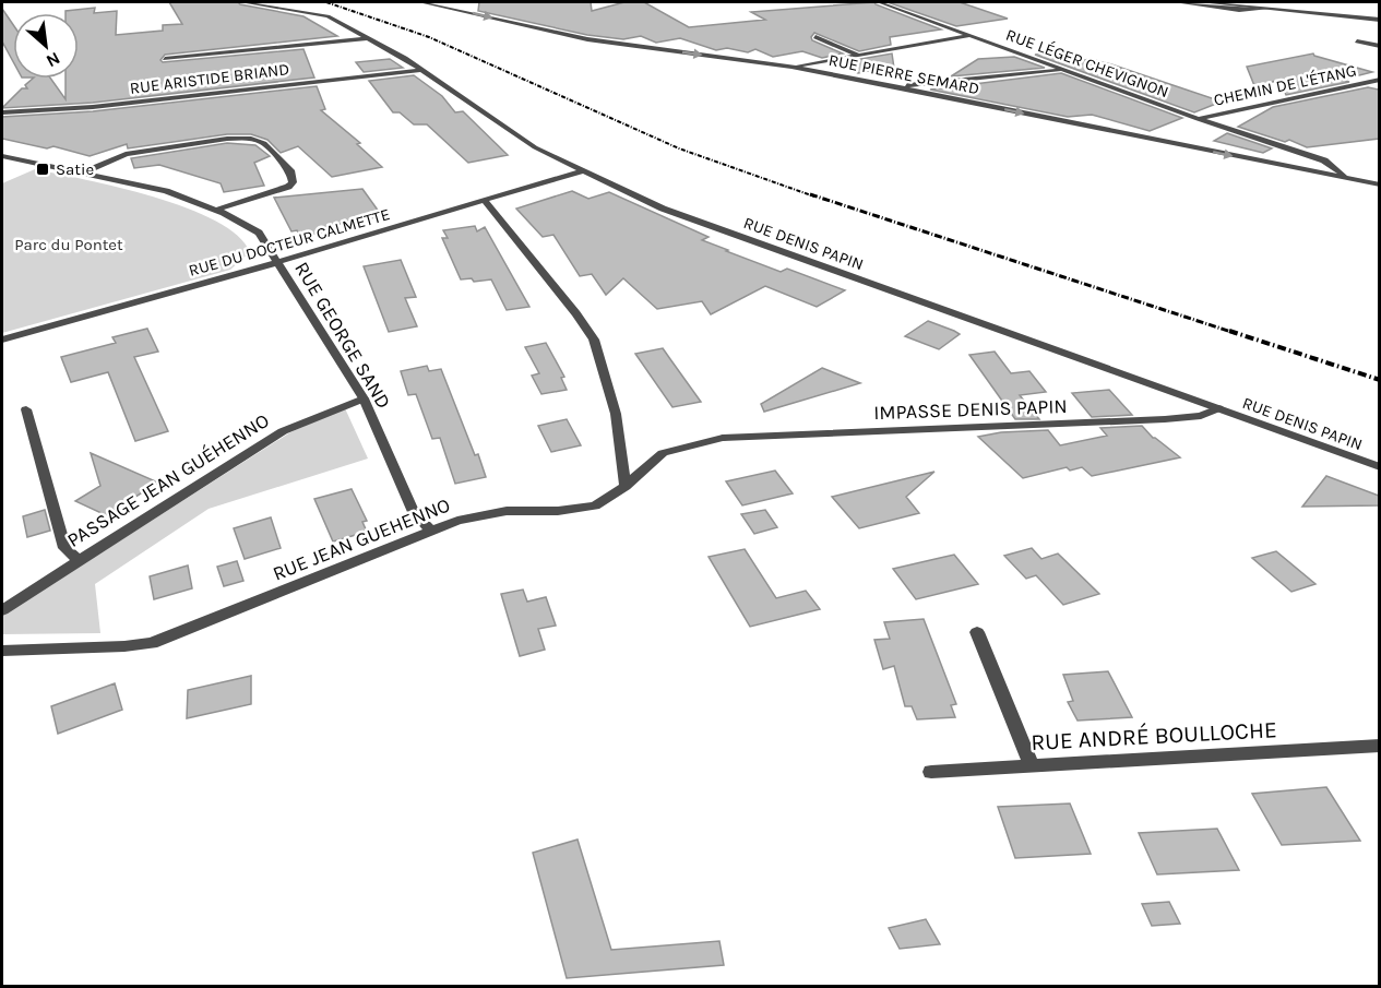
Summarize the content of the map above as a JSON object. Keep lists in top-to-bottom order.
{
  "streets": {
    "street": [
      "RUE LÉGER CHEVIGNON",
      "RUE PIERRE SEMARD",
      "RUE ARISTIDE BRIAND",
      "CHEMIN DE L'ÉTANG",
      "RUE DU DOCTEUR CALMETTE",
      "RUE DENIS PAPIN",
      "RUE GEORGE SAND",
      "IMPASSE DENIS PAPIN",
      "PASSAGE JEAN GUÉHENNO",
      "RUE JEAN GUEHENNO",
      "RUE ANDRÉ BOULLOCHE"
    ]
  },
  "crossings": [
    ["RUE LÉGER CHEVIGNON", "RUE PIERRE SEMARD"],
    ["RUE LÉGER CHEVIGNON", "CHEMIN DE L'ÉTANG"],
    ["RUE ARISTIDE BRIAND", "RUE DENIS PAPIN"],
    ["RUE DU DOCTEUR CALMETTE", "RUE DENIS PAPIN"],
    ["RUE DU DOCTEUR CALMETTE", "RUE GEORGE SAND"],
    ["RUE DENIS PAPIN", "IMPASSE DENIS PAPIN"],
    ["RUE GEORGE SAND", "PASSAGE JEAN GUÉHENNO"],
    ["RUE GEORGE SAND", "RUE JEAN GUEHENNO"],
    ["IMPASSE DENIS PAPIN", "RUE JEAN GUEHENNO"]
  ],
  "parks": ["Parc du Pontet"],
  "places": {
    "transit": ["Satie"]
  },
  "north": "bottom right"
}
